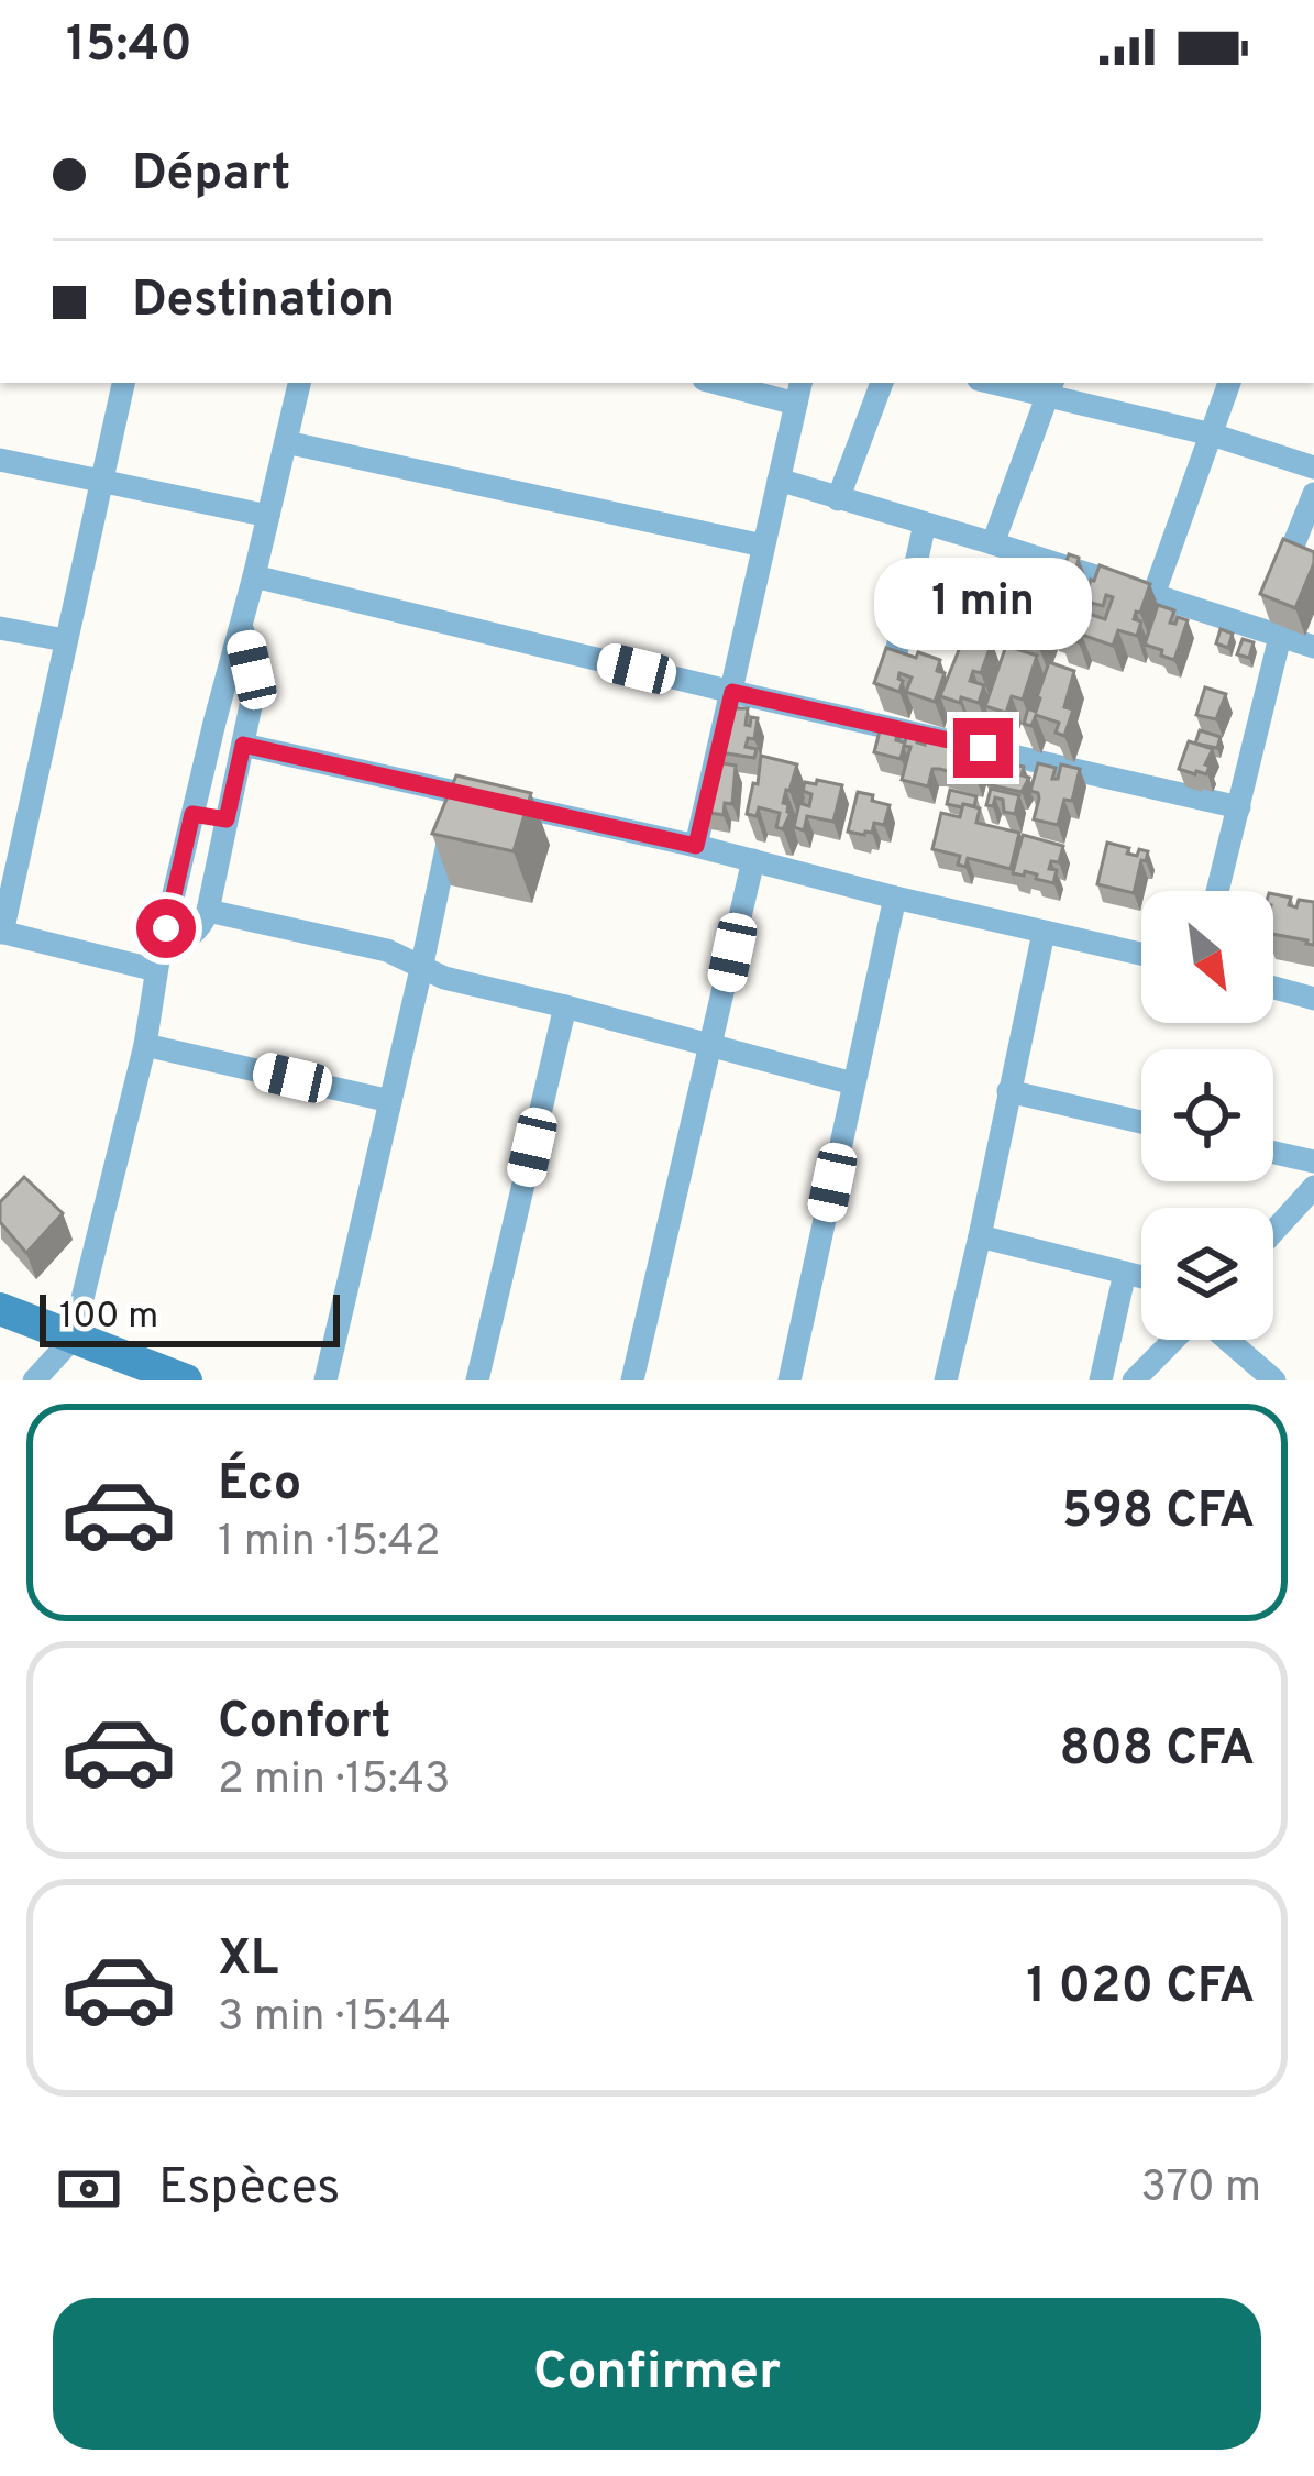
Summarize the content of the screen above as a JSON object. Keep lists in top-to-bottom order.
{
  "scale_bar": "100 m",
  "north": "bottom right",
  "page": {
    "status": "15:40",
    "banner": ["Départ", "Destination"],
    "bubble": "1 min",
    "scale": "100 m",
    "list": [
      {
        "name": "Éco",
        "note": "1 min · 15:42",
        "value": "598 CFA"
      },
      {
        "name": "Confort",
        "note": "2 min · 15:43",
        "value": "808 CFA"
      },
      {
        "name": "XL",
        "note": "3 min · 15:44",
        "value": "1 020 CFA"
      }
    ],
    "pay": ["Espèces", "370 m"],
    "buttons": "Confirmer"
  }
}
